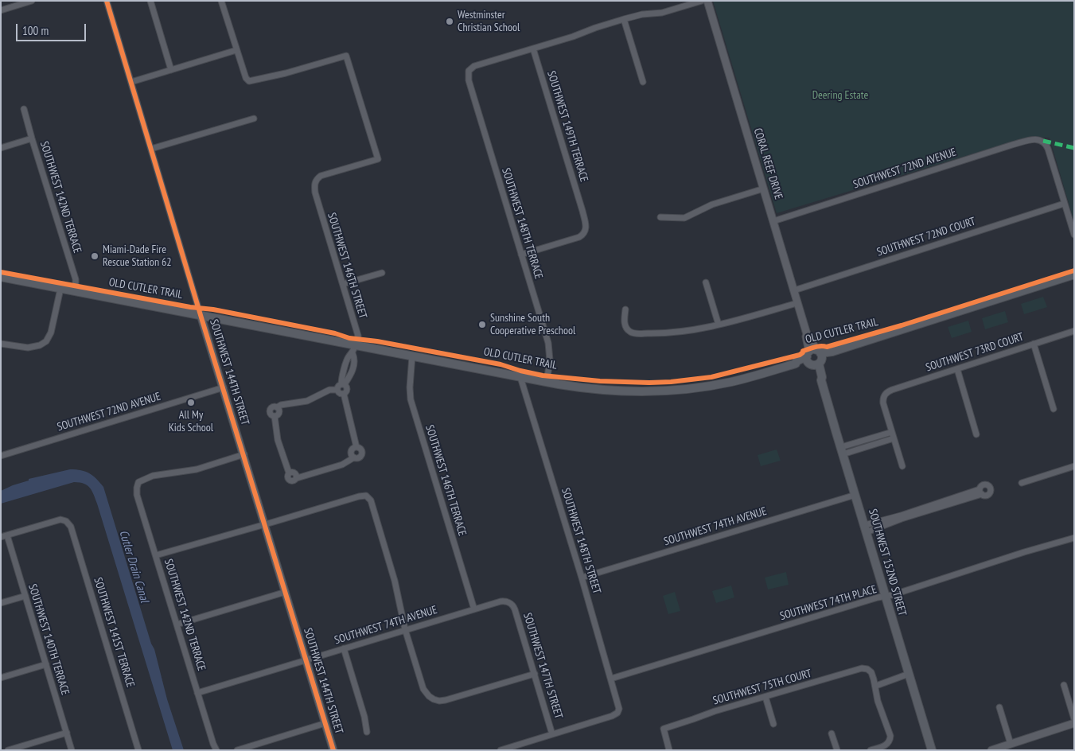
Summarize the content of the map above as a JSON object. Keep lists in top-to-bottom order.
{
  "streets": {
    "main road": ["SOUTHWEST 152ND STREET"],
    "street": [
      "SOUTHWEST 149TH TERRACE",
      "CORAL REEF DRIVE",
      "SOUTHWEST 72ND AVENUE",
      "SOUTHWEST 142ND TERRACE",
      "SOUTHWEST 148TH TERRACE",
      "SOUTHWEST 72ND COURT",
      "SOUTHWEST 146TH STREET",
      "SOUTHWEST 73RD COURT",
      "SOUTHWEST 144TH STREET",
      "SOUTHWEST 146TH TERRACE",
      "SOUTHWEST 74TH AVENUE",
      "SOUTHWEST 148TH STREET",
      "SOUTHWEST 74TH PLACE",
      "SOUTHWEST 141ST TERRACE",
      "SOUTHWEST 140TH TERRACE",
      "SOUTHWEST 147TH STREET",
      "SOUTHWEST 75TH COURT"
    ],
    "cycle path": ["OLD CUTLER TRAIL"]
  },
  "crossings": [
    ["SOUTHWEST 149TH TERRACE", "SOUTHWEST 148TH TERRACE"],
    ["CORAL REEF DRIVE", "SOUTHWEST 72ND AVENUE"],
    ["CORAL REEF DRIVE", "SOUTHWEST 72ND COURT"],
    ["CORAL REEF DRIVE", "SOUTHWEST 152ND STREET"],
    ["SOUTHWEST 72ND AVENUE", "SOUTHWEST 72ND COURT"],
    ["SOUTHWEST 72ND AVENUE", "SOUTHWEST 144TH STREET"],
    ["SOUTHWEST 142ND TERRACE", "SOUTHWEST 144TH STREET"],
    ["SOUTHWEST 142ND TERRACE", "SOUTHWEST 74TH AVENUE"],
    ["SOUTHWEST 144TH STREET", "SOUTHWEST 74TH AVENUE"],
    ["SOUTHWEST 146TH TERRACE", "SOUTHWEST 74TH AVENUE"],
    ["SOUTHWEST 74TH AVENUE", "SOUTHWEST 148TH STREET"],
    ["SOUTHWEST 74TH AVENUE", "SOUTHWEST 152ND STREET"],
    ["SOUTHWEST 74TH AVENUE", "SOUTHWEST 147TH STREET"],
    ["SOUTHWEST 148TH STREET", "SOUTHWEST 74TH PLACE"],
    ["SOUTHWEST 148TH STREET", "SOUTHWEST 147TH STREET"],
    ["SOUTHWEST 152ND STREET", "SOUTHWEST 74TH PLACE"],
    ["SOUTHWEST 141ST TERRACE", "SOUTHWEST 140TH TERRACE"]
  ],
  "water": ["Cutler Drain Canal"],
  "parks": ["Deering Estate"],
  "places": [
    "Westminster Christian School",
    "Miami-Dade Fire Rescue Station 62",
    "Sunshine South Cooperative Preschool",
    "All My Kids School"
  ],
  "scale_bar": "100 m"
}
